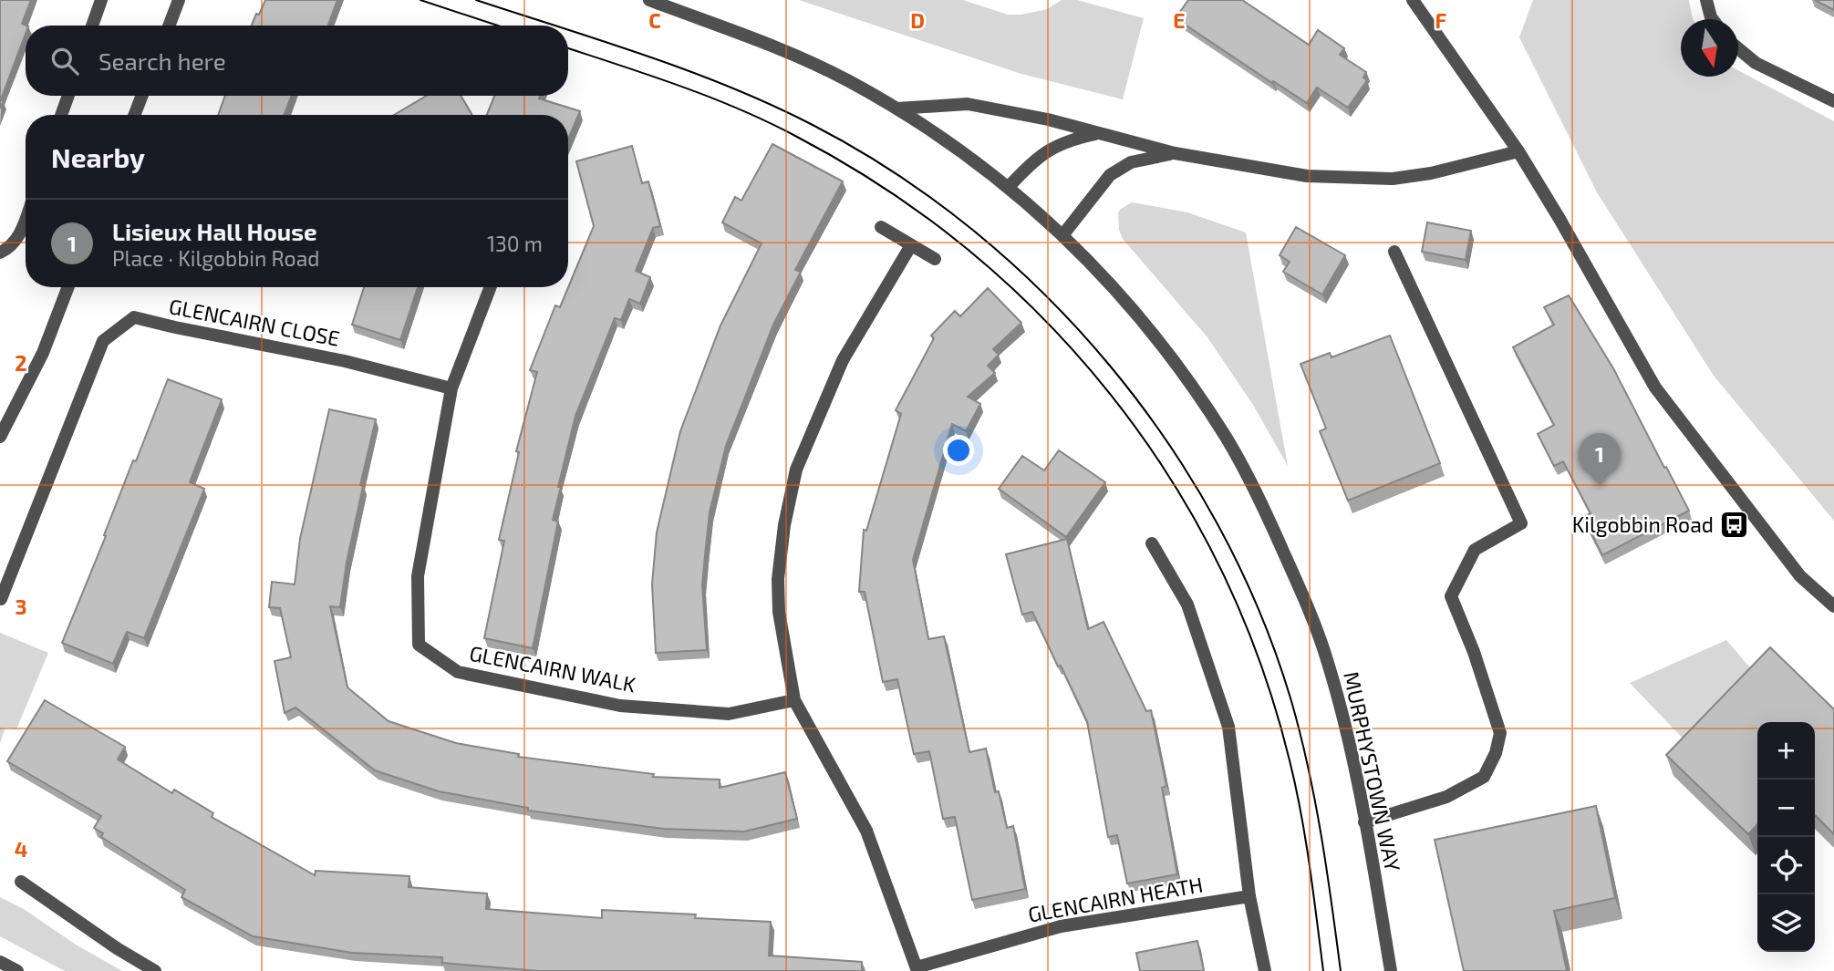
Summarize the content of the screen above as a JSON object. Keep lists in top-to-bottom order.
{
  "streets": {
    "street": [
      "GLENCAIRN CLOSE",
      "GLENCAIRN WALK",
      "MURPHYSTOWN WAY",
      "GLENCAIRN HEATH"
    ]
  },
  "crossings": [
    ["GLENCAIRN CLOSE", "GLENCAIRN WALK"]
  ],
  "places": {
    "bus stop": ["Kilgobbin Road"]
  },
  "north": "bottom",
  "page": {
    "search": "Search here",
    "heading": "Nearby",
    "list": [
      {
        "mark": "1",
        "name": "Lisieux Hall House",
        "note": "Place · Kilgobbin Road",
        "value": "130 m"
      }
    ],
    "pins": "1",
    "map_buttons": ["+", "−"]
  },
  "grid": {
    "columns": [
      "C",
      "D",
      "E",
      "F"
    ],
    "rows": ["2", "3", "4"]
  }
}
